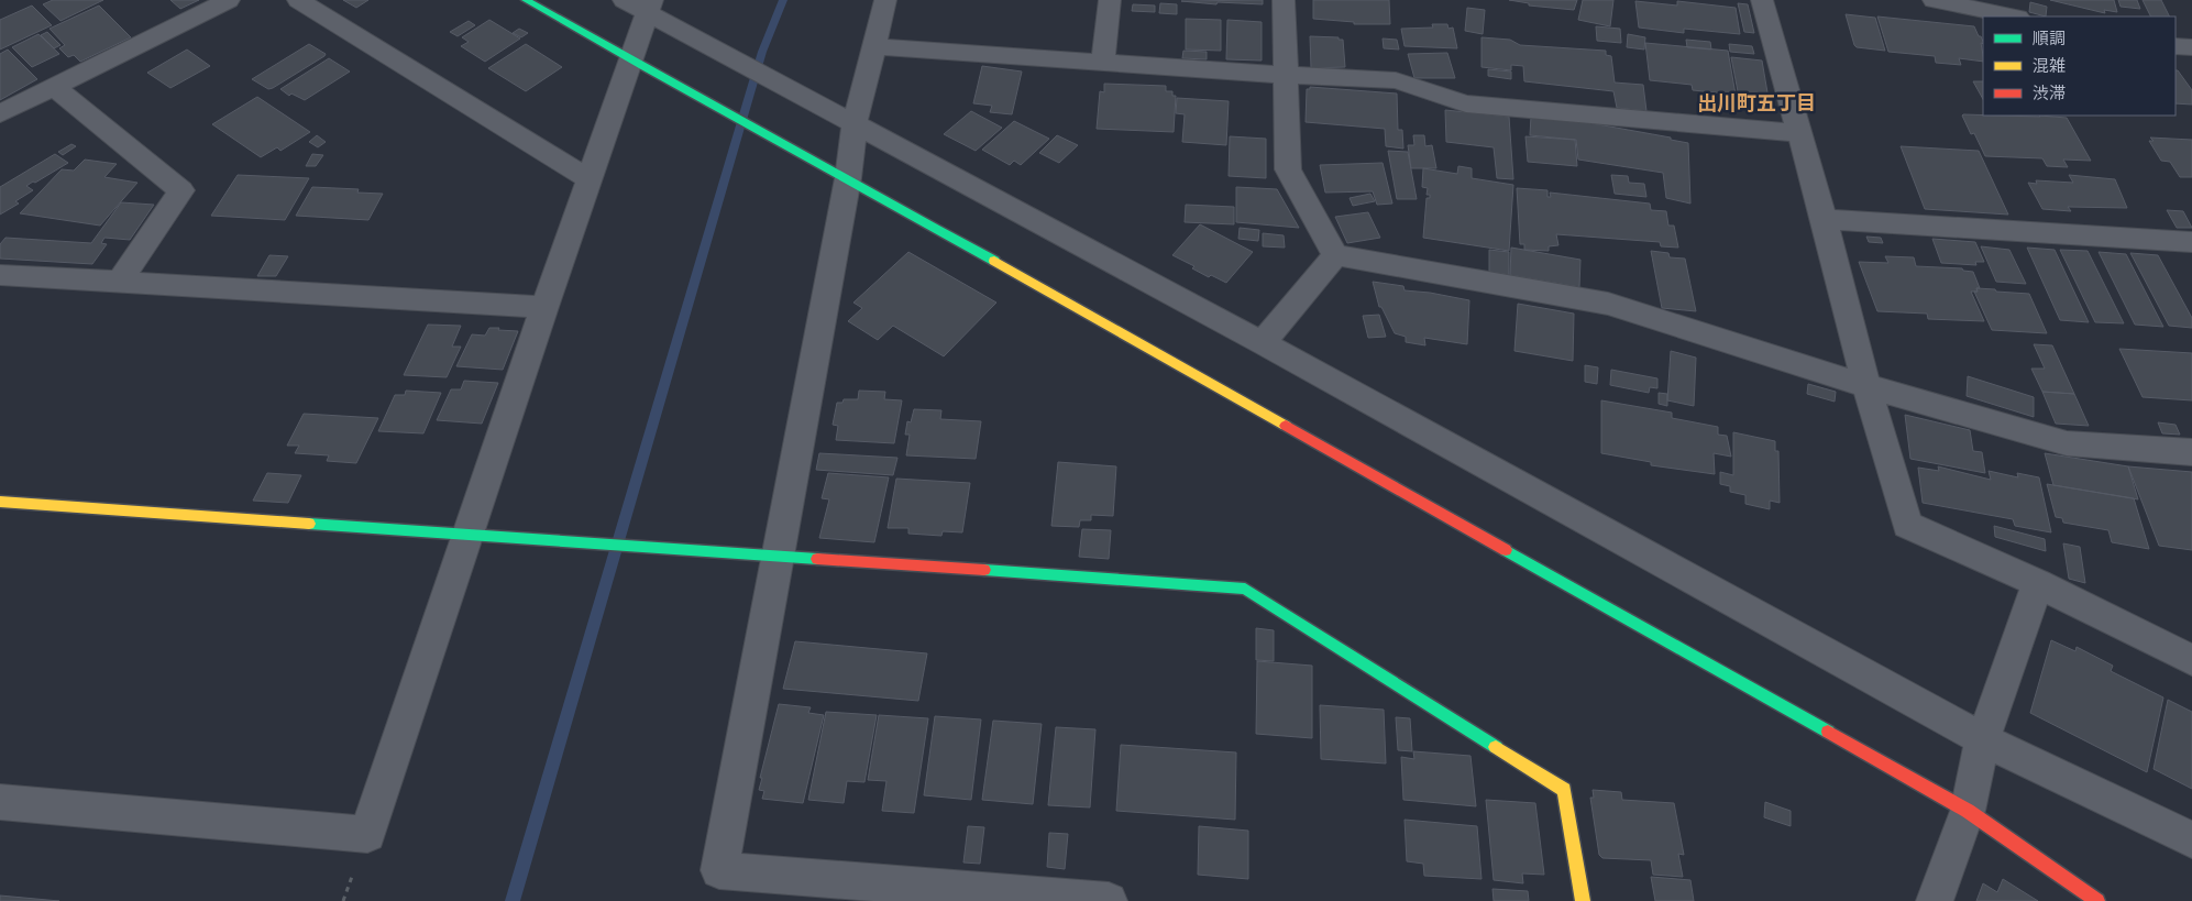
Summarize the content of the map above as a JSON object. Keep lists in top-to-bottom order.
{
  "districts": ["出川町五丁目"],
  "legend": ["順調", "混雑", "渋滞"]
}
